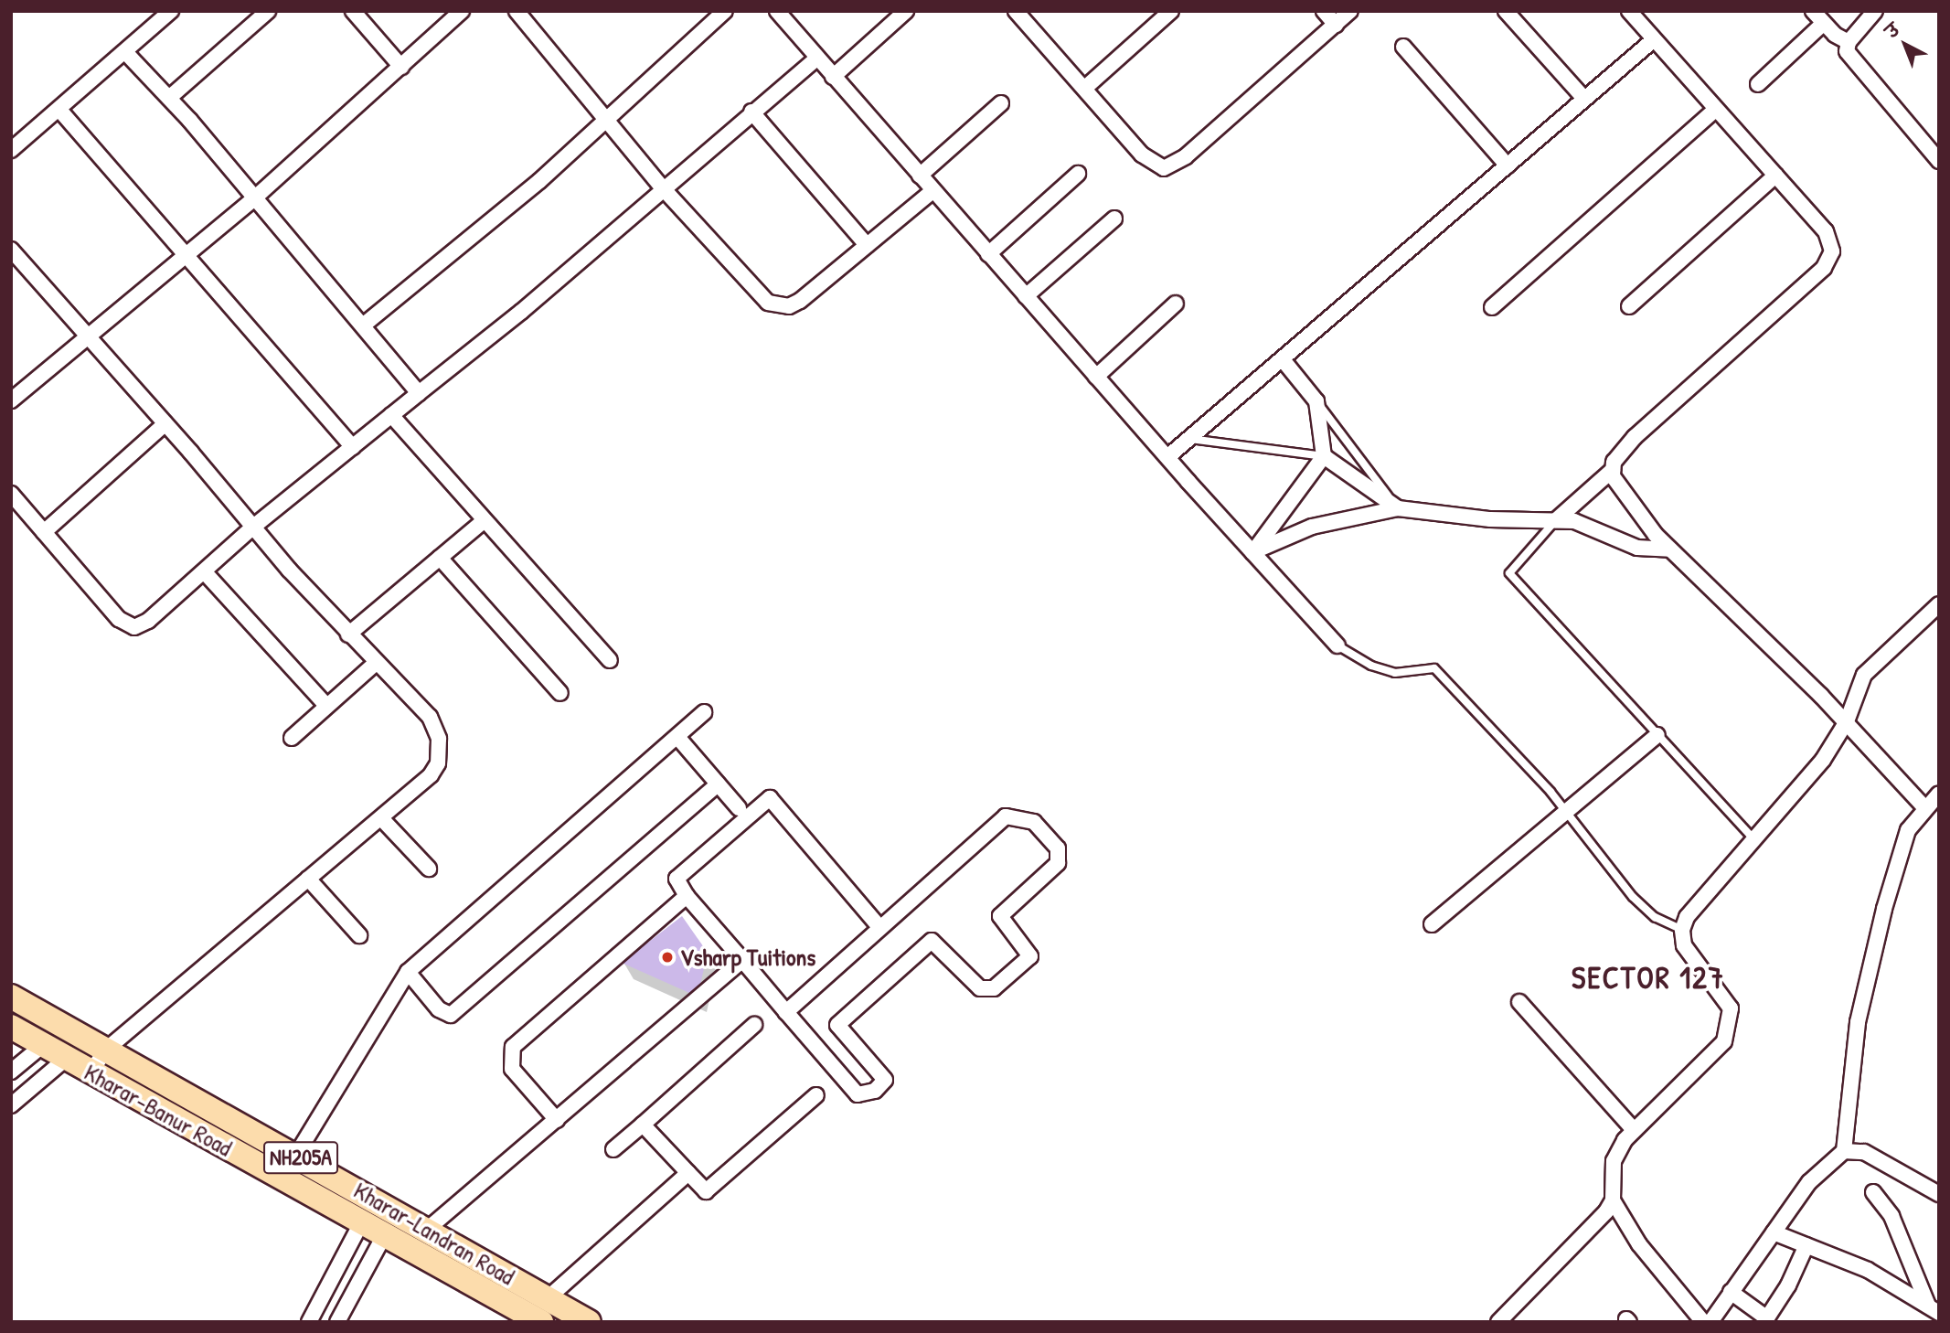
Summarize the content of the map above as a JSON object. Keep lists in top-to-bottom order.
{
  "streets": {
    "highway": ["Kharar-Banur Road", "NH205A", "Kharar-Landran Road"]
  },
  "districts": ["SECTOR 127"],
  "places": ["Vsharp Tuitions"],
  "north": "top left"
}
